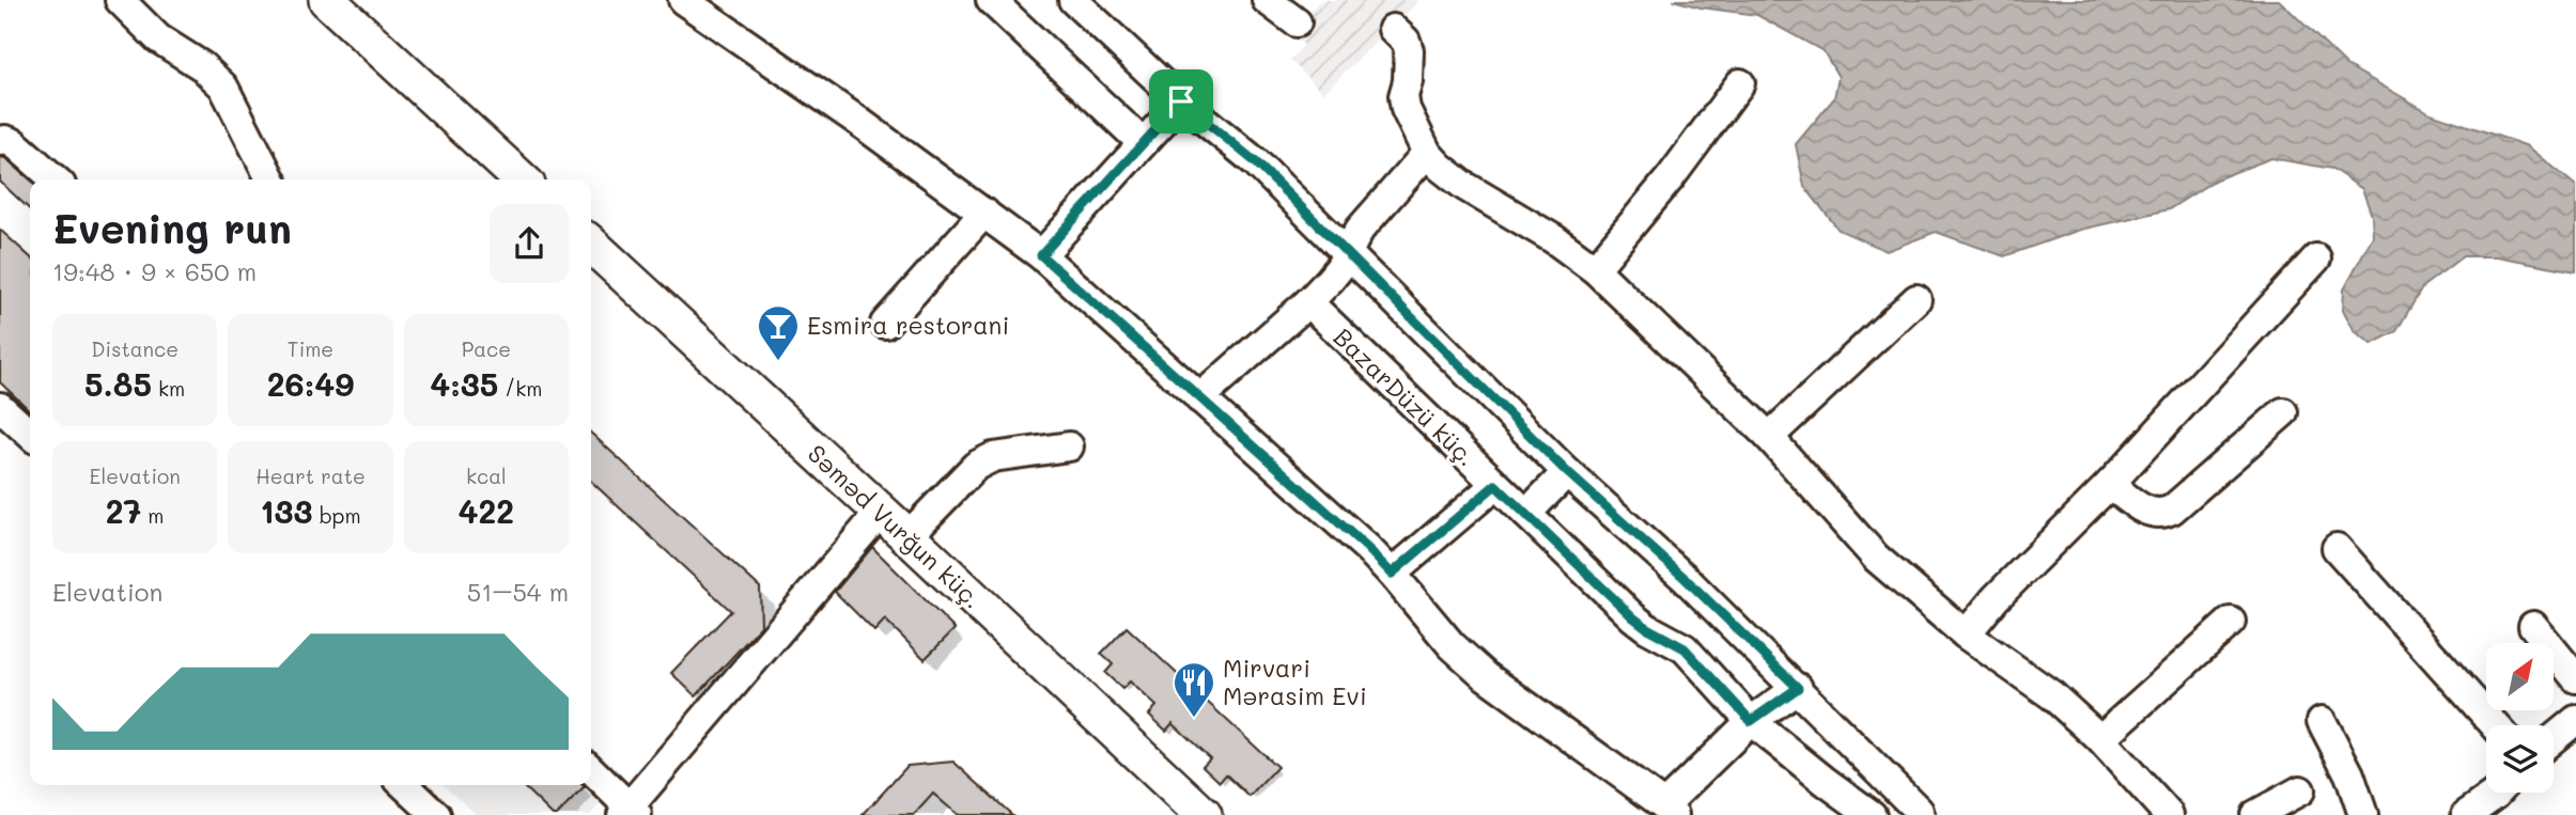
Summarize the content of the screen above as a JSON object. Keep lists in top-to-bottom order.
{
  "streets": {
    "main road": ["Səməd Vurğun küç."],
    "street": ["BazarDüzü küç."]
  },
  "places": {
    "bar": ["Esmira restorani"],
    "restaurant": ["Mirvari Mərasim Evi"]
  },
  "north": "top right",
  "page": {
    "heading": ["Evening run", "19:48 · 9 × 650 m"],
    "stats": [
      ["Distance", "5.85 km"],
      ["Time", "26:49"],
      ["Pace", "4:35 /km"],
      ["Elevation", "27 m"],
      ["Heart rate", "133 bpm"],
      ["kcal", "422"]
    ],
    "chart": ["Elevation", "51–54 m"]
  }
}
